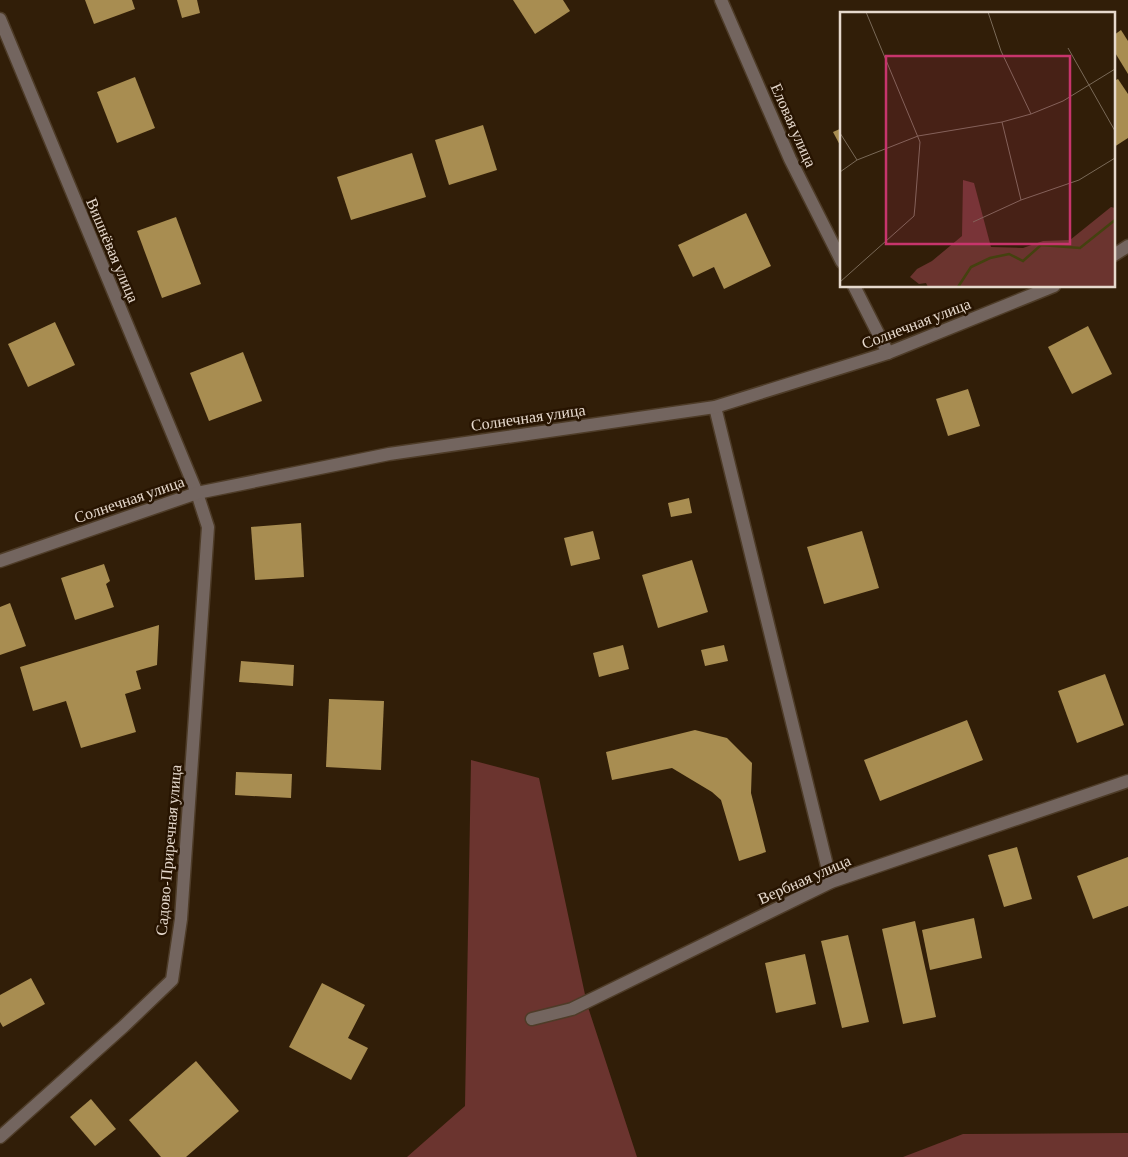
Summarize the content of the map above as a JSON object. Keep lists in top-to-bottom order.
{
  "streets": {
    "lane": [
      "Еловая улица",
      "Вишнёвая улица",
      "Солнечная улица",
      "Садово-Приречная улица",
      "Вербная улица"
    ]
  },
  "crossings": [
    ["Вишнёвая улица", "Солнечная улица"],
    ["Вишнёвая улица", "Садово-Приречная улица"],
    ["Солнечная улица", "Садово-Приречная улица"]
  ]
}
